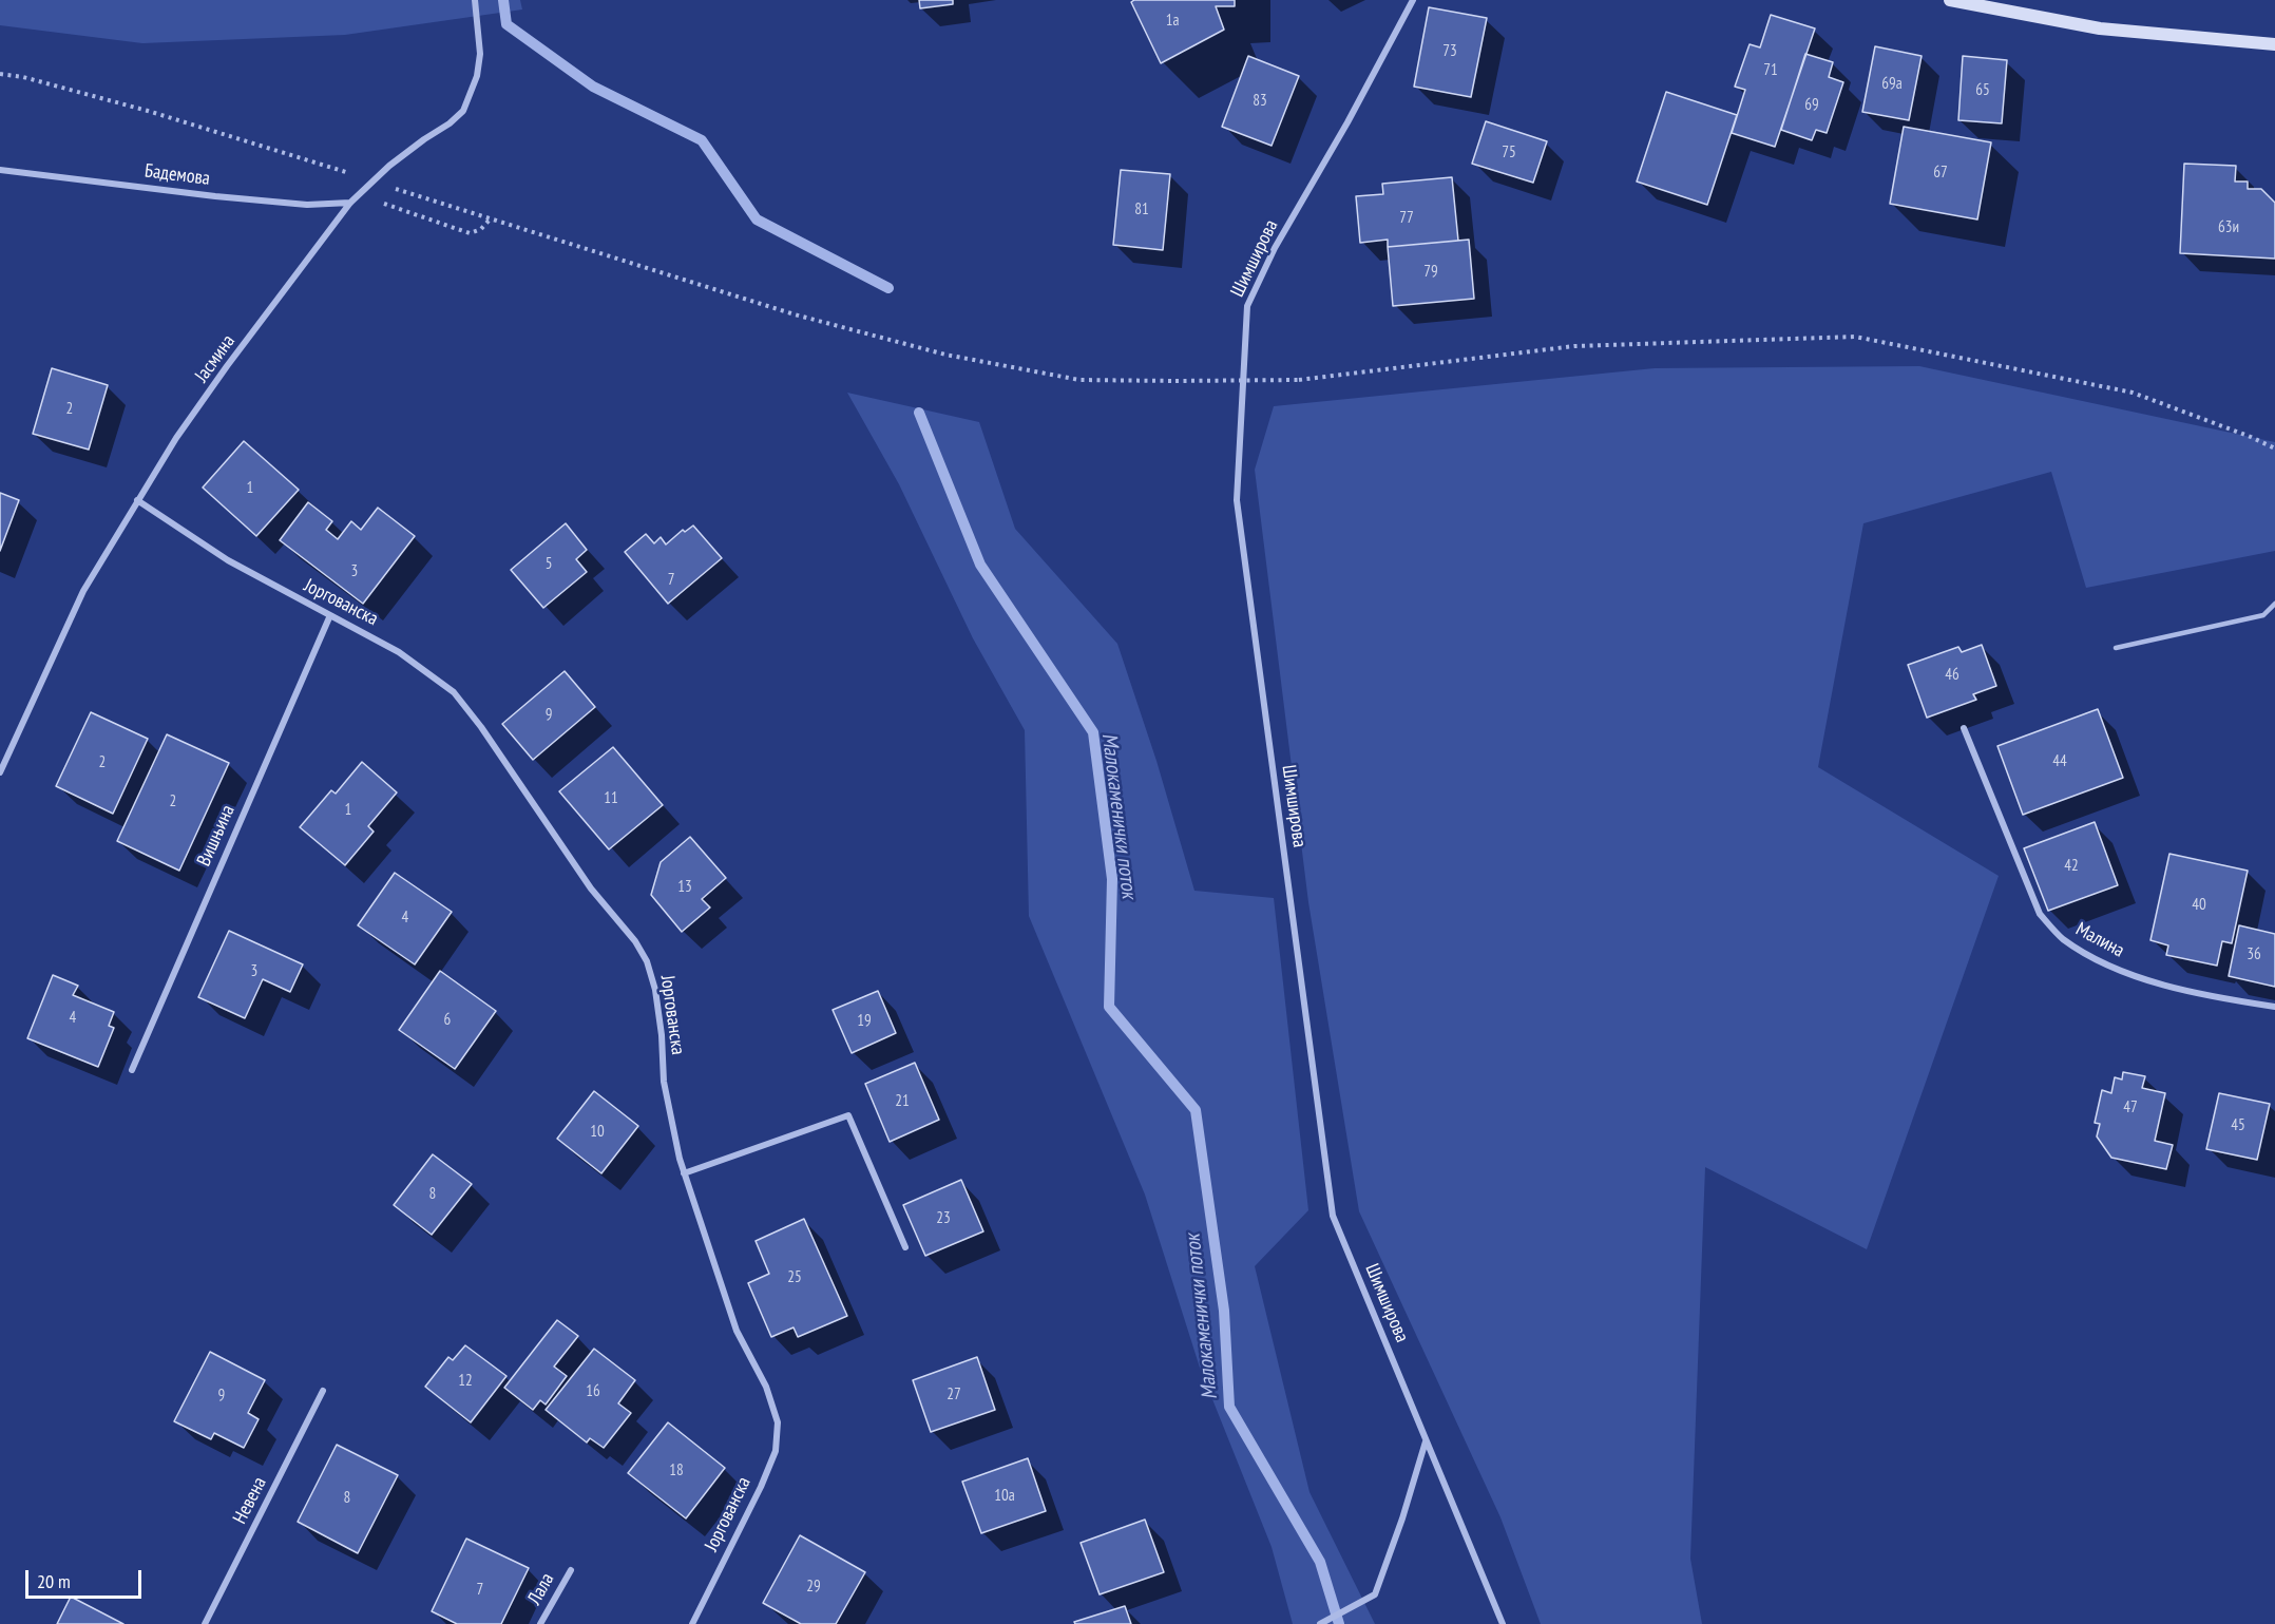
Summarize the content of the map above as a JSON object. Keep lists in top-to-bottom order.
{
  "streets": {
    "street": [
      "Бадемова",
      "Шимширова",
      "Јасмина",
      "Јоргованска",
      "Вишњина",
      "Малина",
      "Невена",
      "Лала"
    ]
  },
  "crossings": [
    ["Бадемова", "Јасмина"],
    ["Јасмина", "Јоргованска"],
    ["Јоргованска", "Вишњина"]
  ],
  "water": ["Малокаменички поток"],
  "house_numbers": [
    "1a",
    "73",
    "71",
    "69a",
    "65",
    "83",
    "69",
    "75",
    "67",
    "81",
    "77",
    "63и",
    "79",
    "2",
    "1",
    "5",
    "3",
    "7",
    "46",
    "9",
    "44",
    "2",
    "11",
    "2",
    "1",
    "42",
    "13",
    "40",
    "4",
    "36",
    "3",
    "4",
    "6",
    "19",
    "21",
    "47",
    "45",
    "10",
    "8",
    "23",
    "25",
    "12",
    "16",
    "27",
    "9",
    "18",
    "10a",
    "8",
    "29",
    "7"
  ],
  "scale_bar": "20 m"
}
